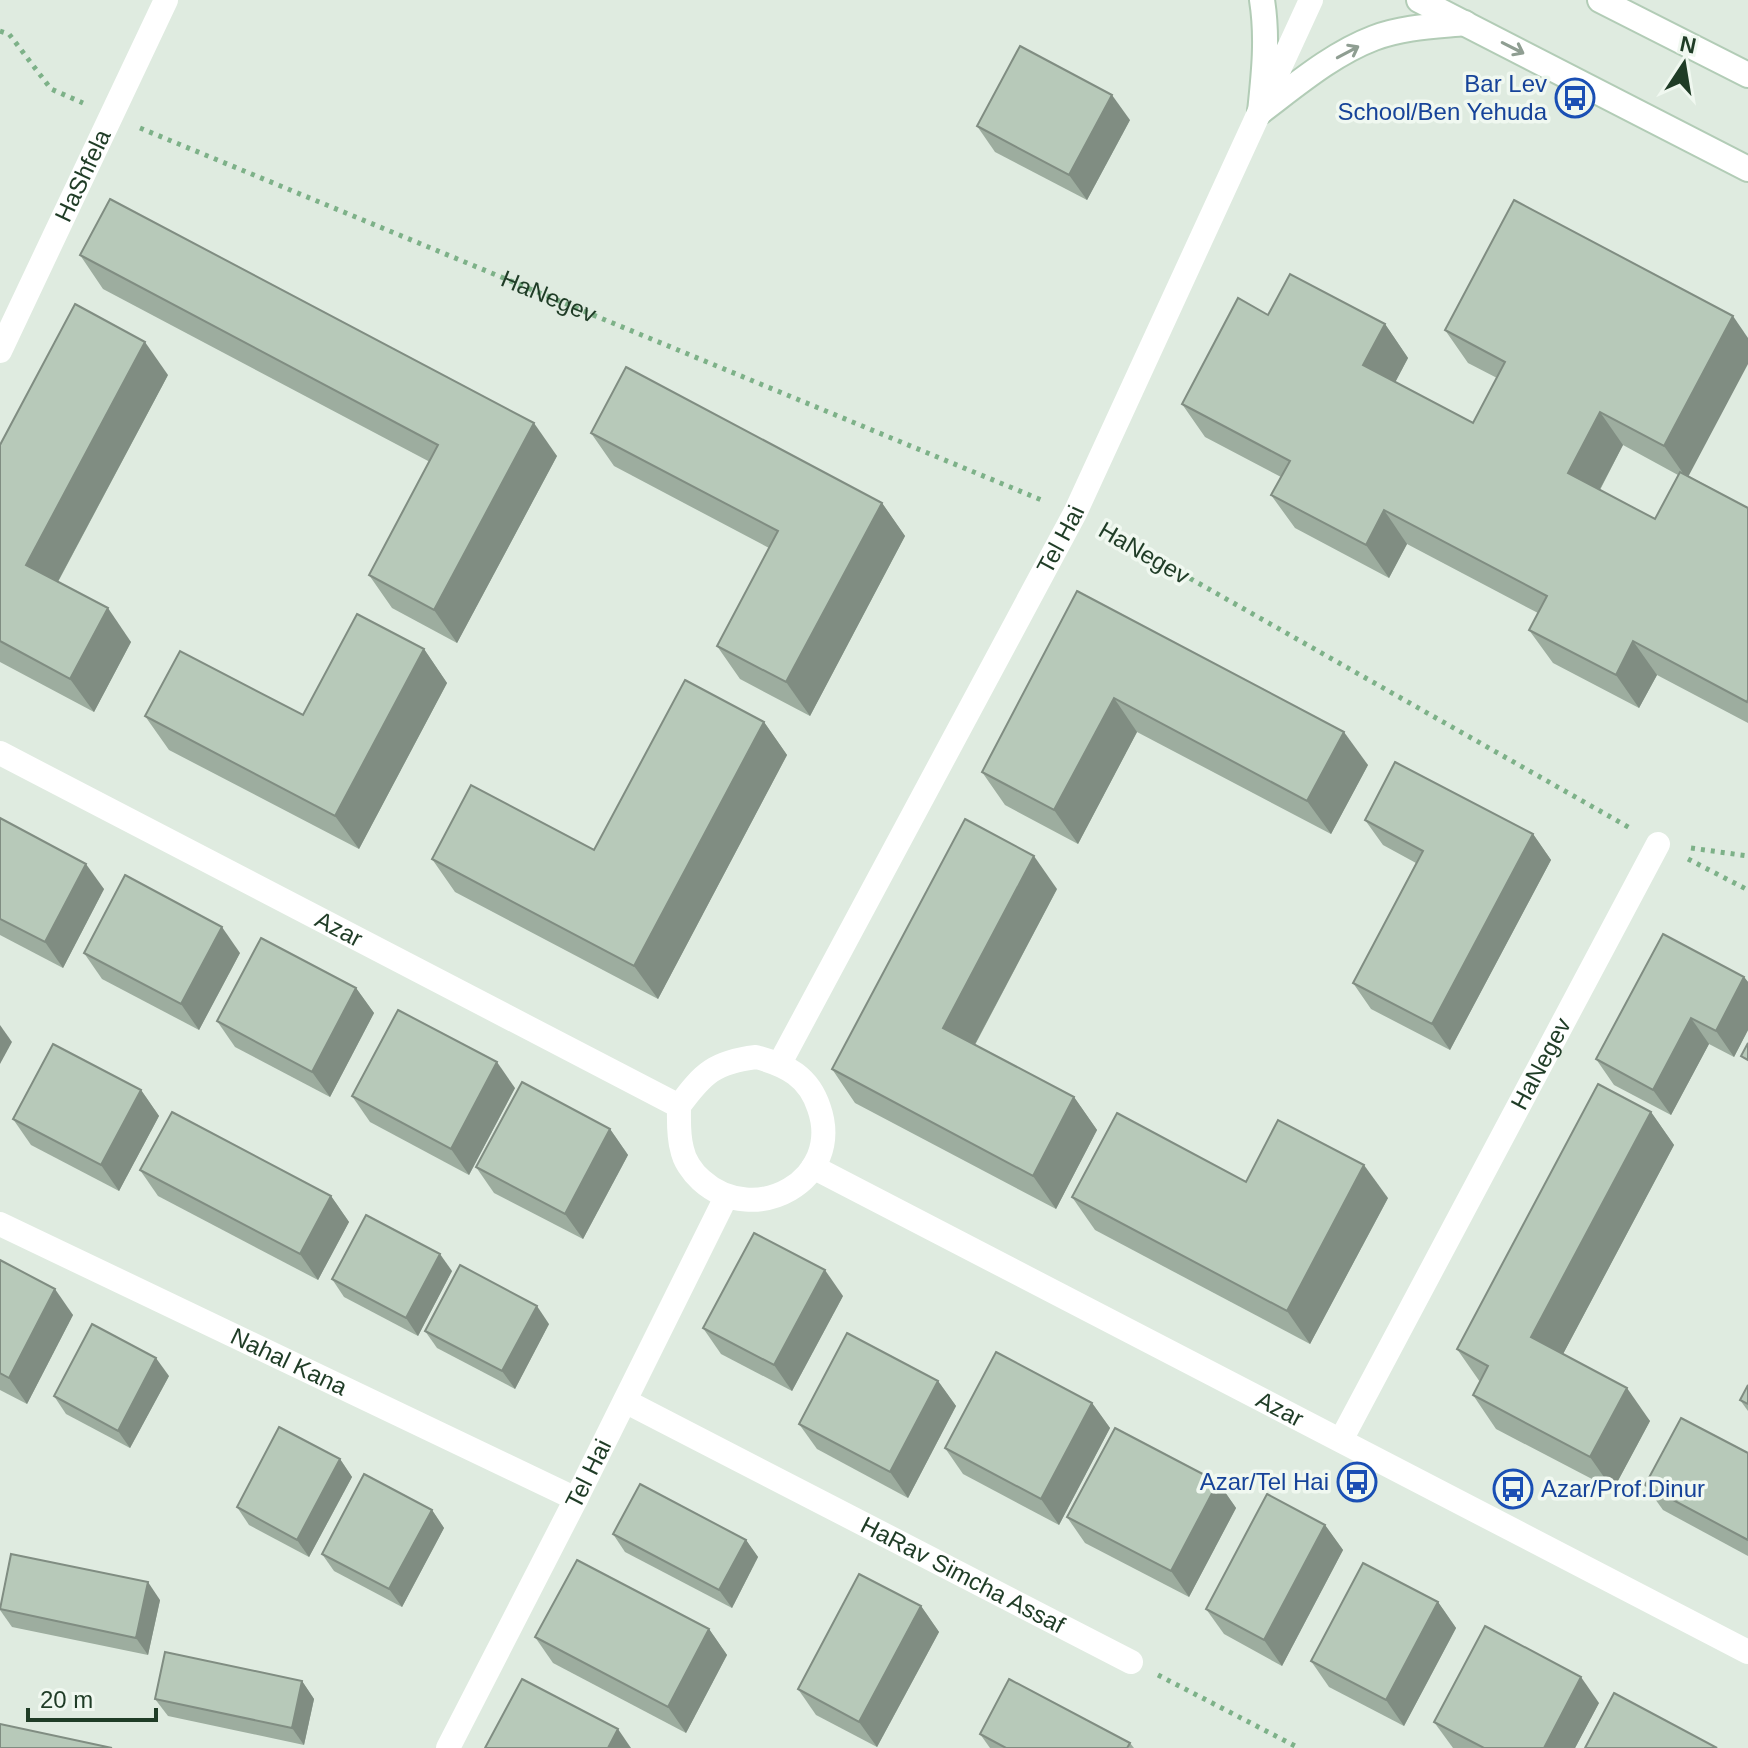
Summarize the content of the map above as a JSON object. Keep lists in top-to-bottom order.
{
  "streets": {
    "street": [
      "HaShfela",
      "HaNegev",
      "Tel Hai",
      "Azar",
      "Nahal Kana",
      "HaRav Simcha Assaf"
    ]
  },
  "crossings": [
    ["HaShfela", "HaNegev"],
    ["HaNegev", "Tel Hai"],
    ["HaNegev", "Azar"],
    ["Tel Hai", "Azar"],
    ["Tel Hai", "Nahal Kana"],
    ["Tel Hai", "HaRav Simcha Assaf"]
  ],
  "places": {
    "bus stop": ["Bar Lev School/Ben Yehuda", "Azar/Tel Hai", "Azar/Prof.Dinur"]
  },
  "scale_bar": "20 m",
  "north": "top"
}
